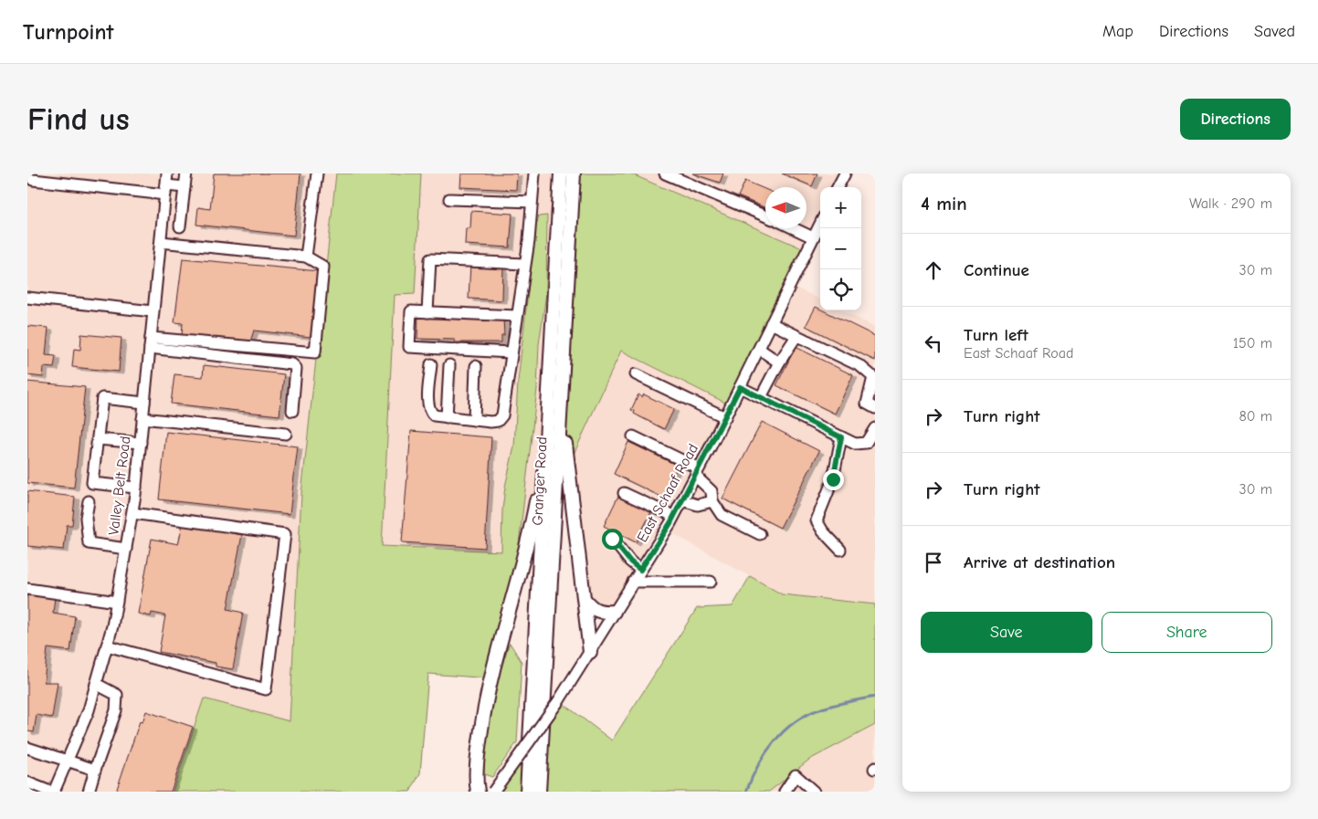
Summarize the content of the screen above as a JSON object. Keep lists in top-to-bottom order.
{
  "streets": {
    "main road": ["Granger Road"],
    "street": ["Valley Belt Road", "East Schaaf Road"]
  },
  "north": "left",
  "page": {
    "header": "Turnpoint",
    "nav": ["Map", "Directions", "Saved"],
    "buttons": [
      "Directions",
      ["Save", "Share"]
    ],
    "title": "Find us",
    "heading": ["4 min", "Walk · 290 m"],
    "map_buttons": ["+", "−"],
    "list": [
      ["Continue", "30 m"],
      ["Turn left", "East Schaaf Road", "150 m"],
      ["Turn right", "80 m"],
      ["Turn right", "30 m"],
      "Arrive at destination"
    ]
  }
}
